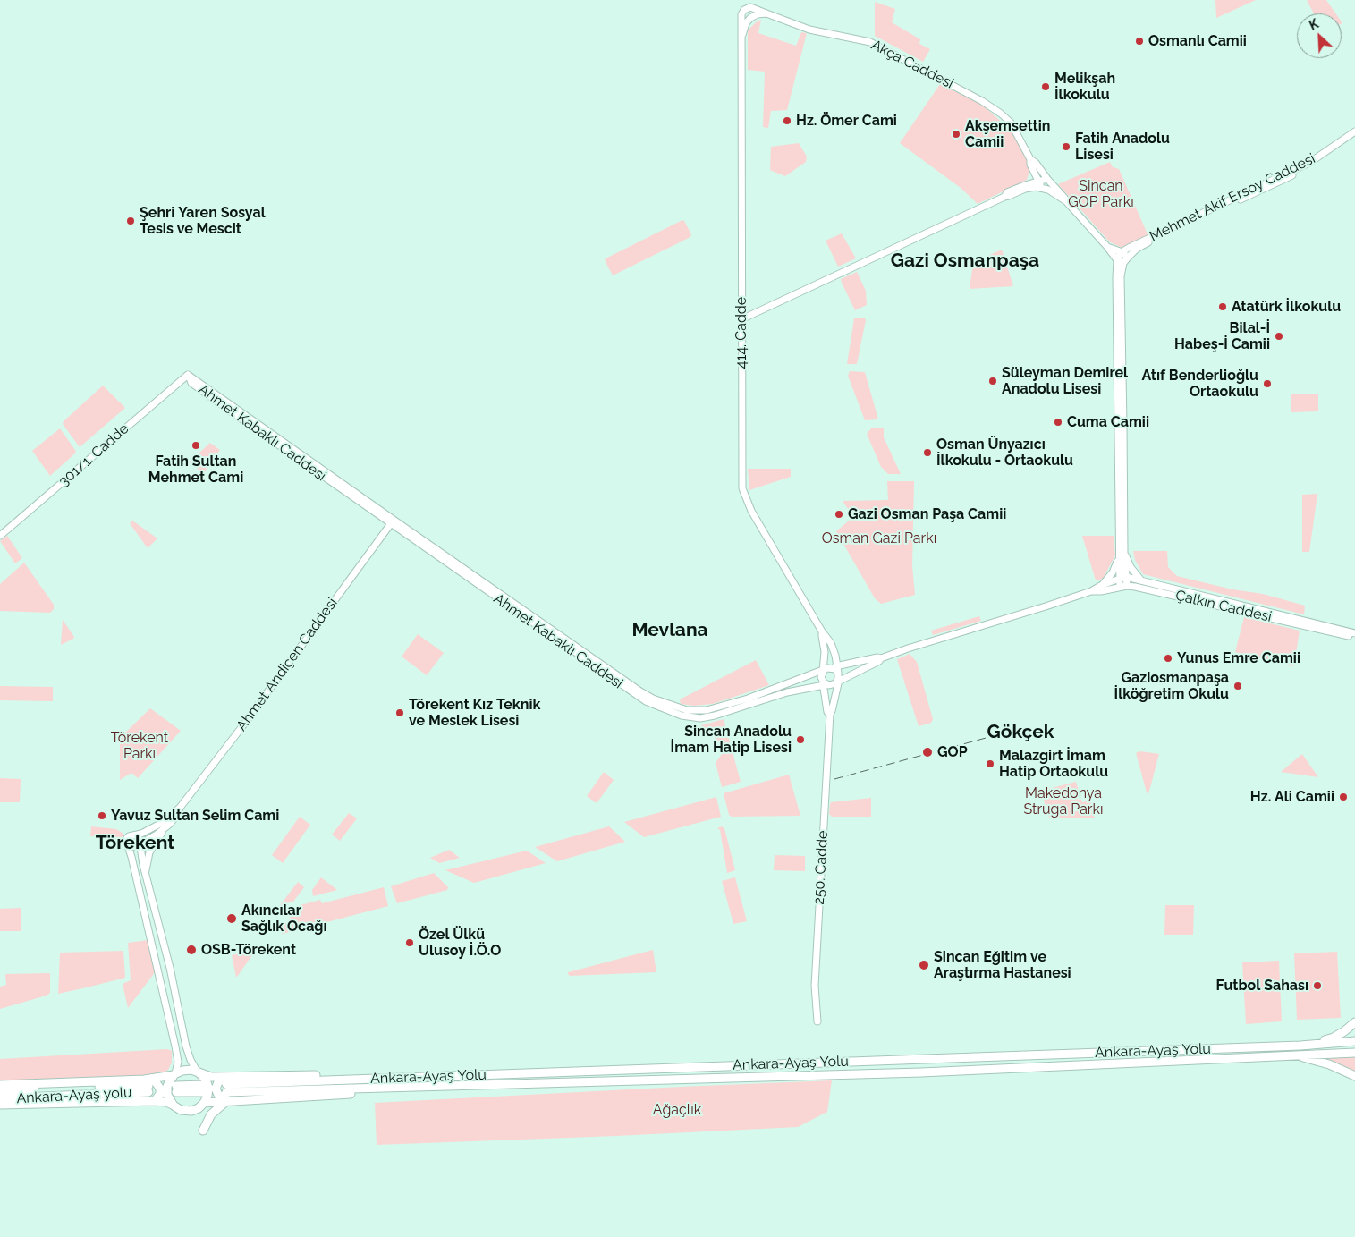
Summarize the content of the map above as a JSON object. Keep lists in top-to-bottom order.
{
  "streets": {
    "highway": ["Ankara-Ayaş Yolu", "Ankara-Ayaş yolu"],
    "main road": [
      "Akça Caddesi",
      "Mehmet Akif Ersoy Caddesi",
      "414. Cadde",
      "Ahmet Kabaklı Caddesi",
      "301/1. Cadde",
      "Çalkın Caddesi",
      "Ahmet Andiçen Caddesi",
      "250. Cadde"
    ]
  },
  "crossings": [
    ["Akça Caddesi", "414. Cadde"],
    ["414. Cadde", "Ahmet Kabaklı Caddesi"],
    ["414. Cadde", "Çalkın Caddesi"],
    ["414. Cadde", "250. Cadde"],
    ["Ahmet Kabaklı Caddesi", "301/1. Cadde"],
    ["Ahmet Kabaklı Caddesi", "Ahmet Andiçen Caddesi"],
    ["Ahmet Kabaklı Caddesi", "250. Cadde"],
    ["Çalkın Caddesi", "250. Cadde"]
  ],
  "districts": [
    "Gazi Osmanpaşa",
    "Mevlana",
    "Gökçek",
    "Törekent"
  ],
  "parks": [
    "Sincan GOP Parkı",
    "Osman Gazi Parkı",
    "Törekent Parkı",
    "Makedonya Struga Parkı",
    "Ağaçlık"
  ],
  "places": [
    "Osmanlı Camii",
    "Melikşah İlkokulu",
    "Hz. Ömer Cami",
    "Akşemsettin Camii",
    "Fatih Anadolu Lisesi",
    "Şehri Yaren Sosyal Tesis ve Mescit",
    "Atatürk İlkokulu",
    "Bilal-İ Habeş-İ Camii",
    "Süleyman Demirel Anadolu Lisesi",
    "Atıf Benderlioğlu Ortaokulu",
    "Cuma Camii",
    "Fatih Sultan Mehmet Cami",
    "Osman Ünyazıcı İlkokulu - Ortaokulu",
    "Gazi Osman Paşa Camii",
    "Yunus Emre Camii",
    "Gaziosmanpaşa İlköğretim Okulu",
    "Törekent Kız Teknik ve Meslek Lisesi",
    "Sincan Anadolu İmam Hatip Lisesi",
    "GOP",
    "Malazgirt İmam Hatip Ortaokulu",
    "Hz. Ali Camii",
    "Yavuz Sultan Selim Cami",
    "Akıncılar Sağlık Ocağı",
    "Özel Ülkü Ulusoy İ.Ö.O",
    "OSB-Törekent",
    "Sincan Eğitim ve Araştırma Hastanesi",
    "Futbol Sahası"
  ],
  "north": "top left"
}
